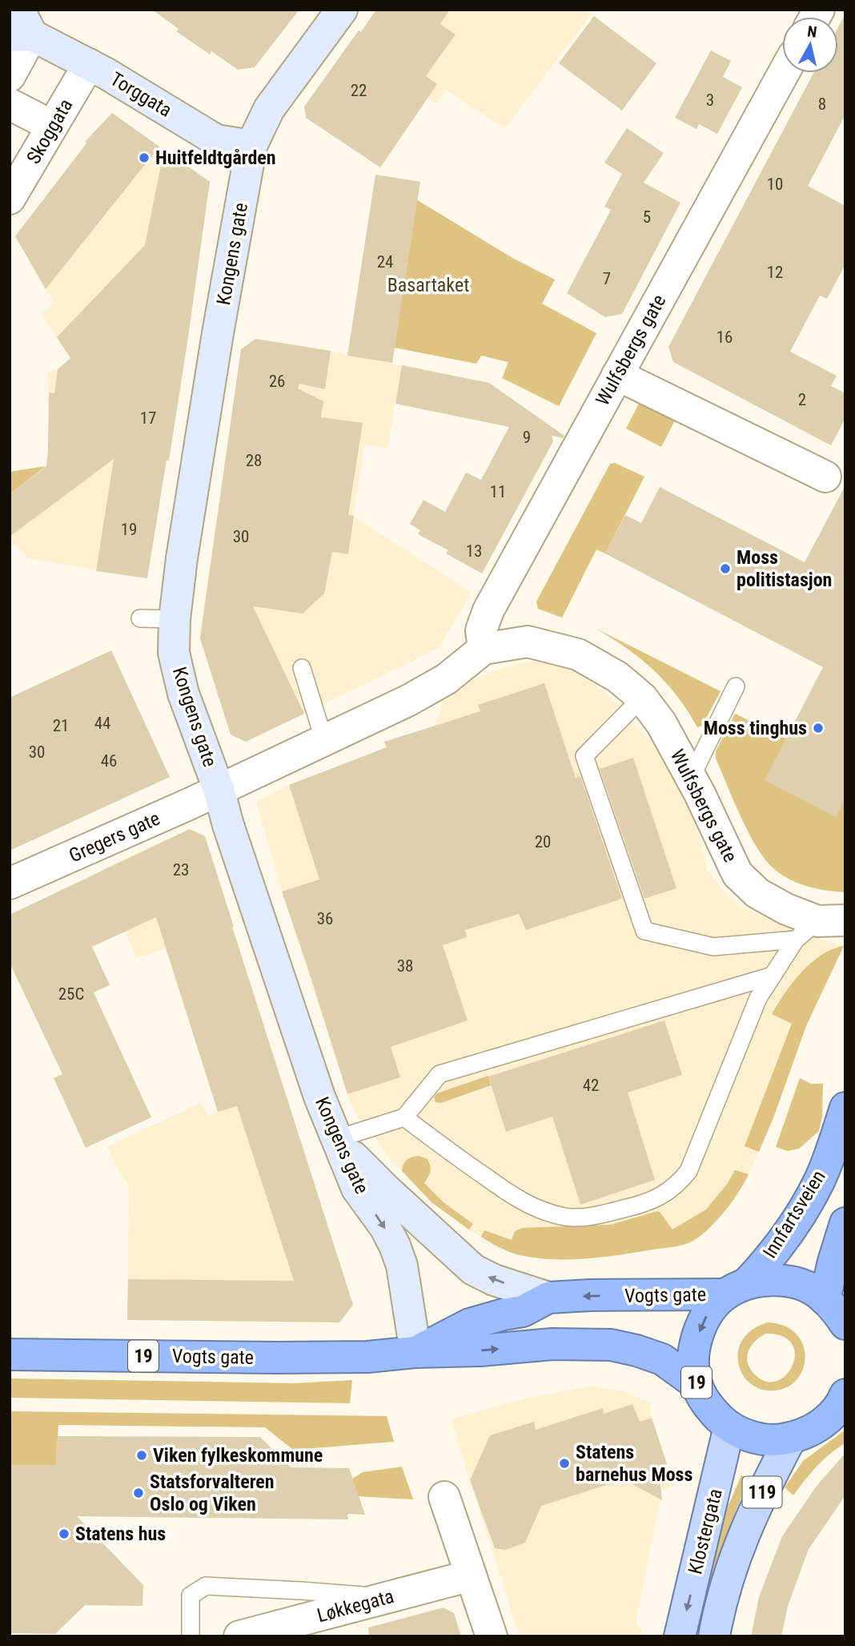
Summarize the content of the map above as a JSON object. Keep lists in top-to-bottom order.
{
  "streets": {
    "highway": ["Innfartsveien", "Vogts gate", "19"],
    "main road": ["119", "Klostergata"],
    "street": [
      "Torggata",
      "Skoggata",
      "Kongens gate",
      "Wulfsbergs gate",
      "Gregers gate",
      "Løkkegata"
    ]
  },
  "crossings": [
    ["Torggata", "Skoggata"],
    ["Torggata", "Kongens gate"],
    ["Kongens gate", "Wulfsbergs gate"],
    ["Kongens gate", "Gregers gate"],
    ["Kongens gate", "Vogts gate"],
    ["Wulfsbergs gate", "Gregers gate"],
    ["Innfartsveien", "Vogts gate"],
    ["Innfartsveien", "19"],
    ["Vogts gate", "19"],
    ["19", "Klostergata"]
  ],
  "parks": ["Basartaket"],
  "places": [
    "Huitfeldtgården",
    "Moss politistasjon",
    "Moss tinghus",
    "Viken fylkeskommune",
    "Statens barnehus Moss",
    "Statsforvalteren Oslo og Viken",
    "Statens hus"
  ],
  "house_numbers": [
    "22",
    "3",
    "8",
    "10",
    "5",
    "24",
    "12",
    "7",
    "16",
    "26",
    "2",
    "17",
    "9",
    "28",
    "11",
    "19",
    "30",
    "13",
    "44",
    "21",
    "30",
    "46",
    "20",
    "23",
    "36",
    "38",
    "25C",
    "42"
  ],
  "north": "top"
}
